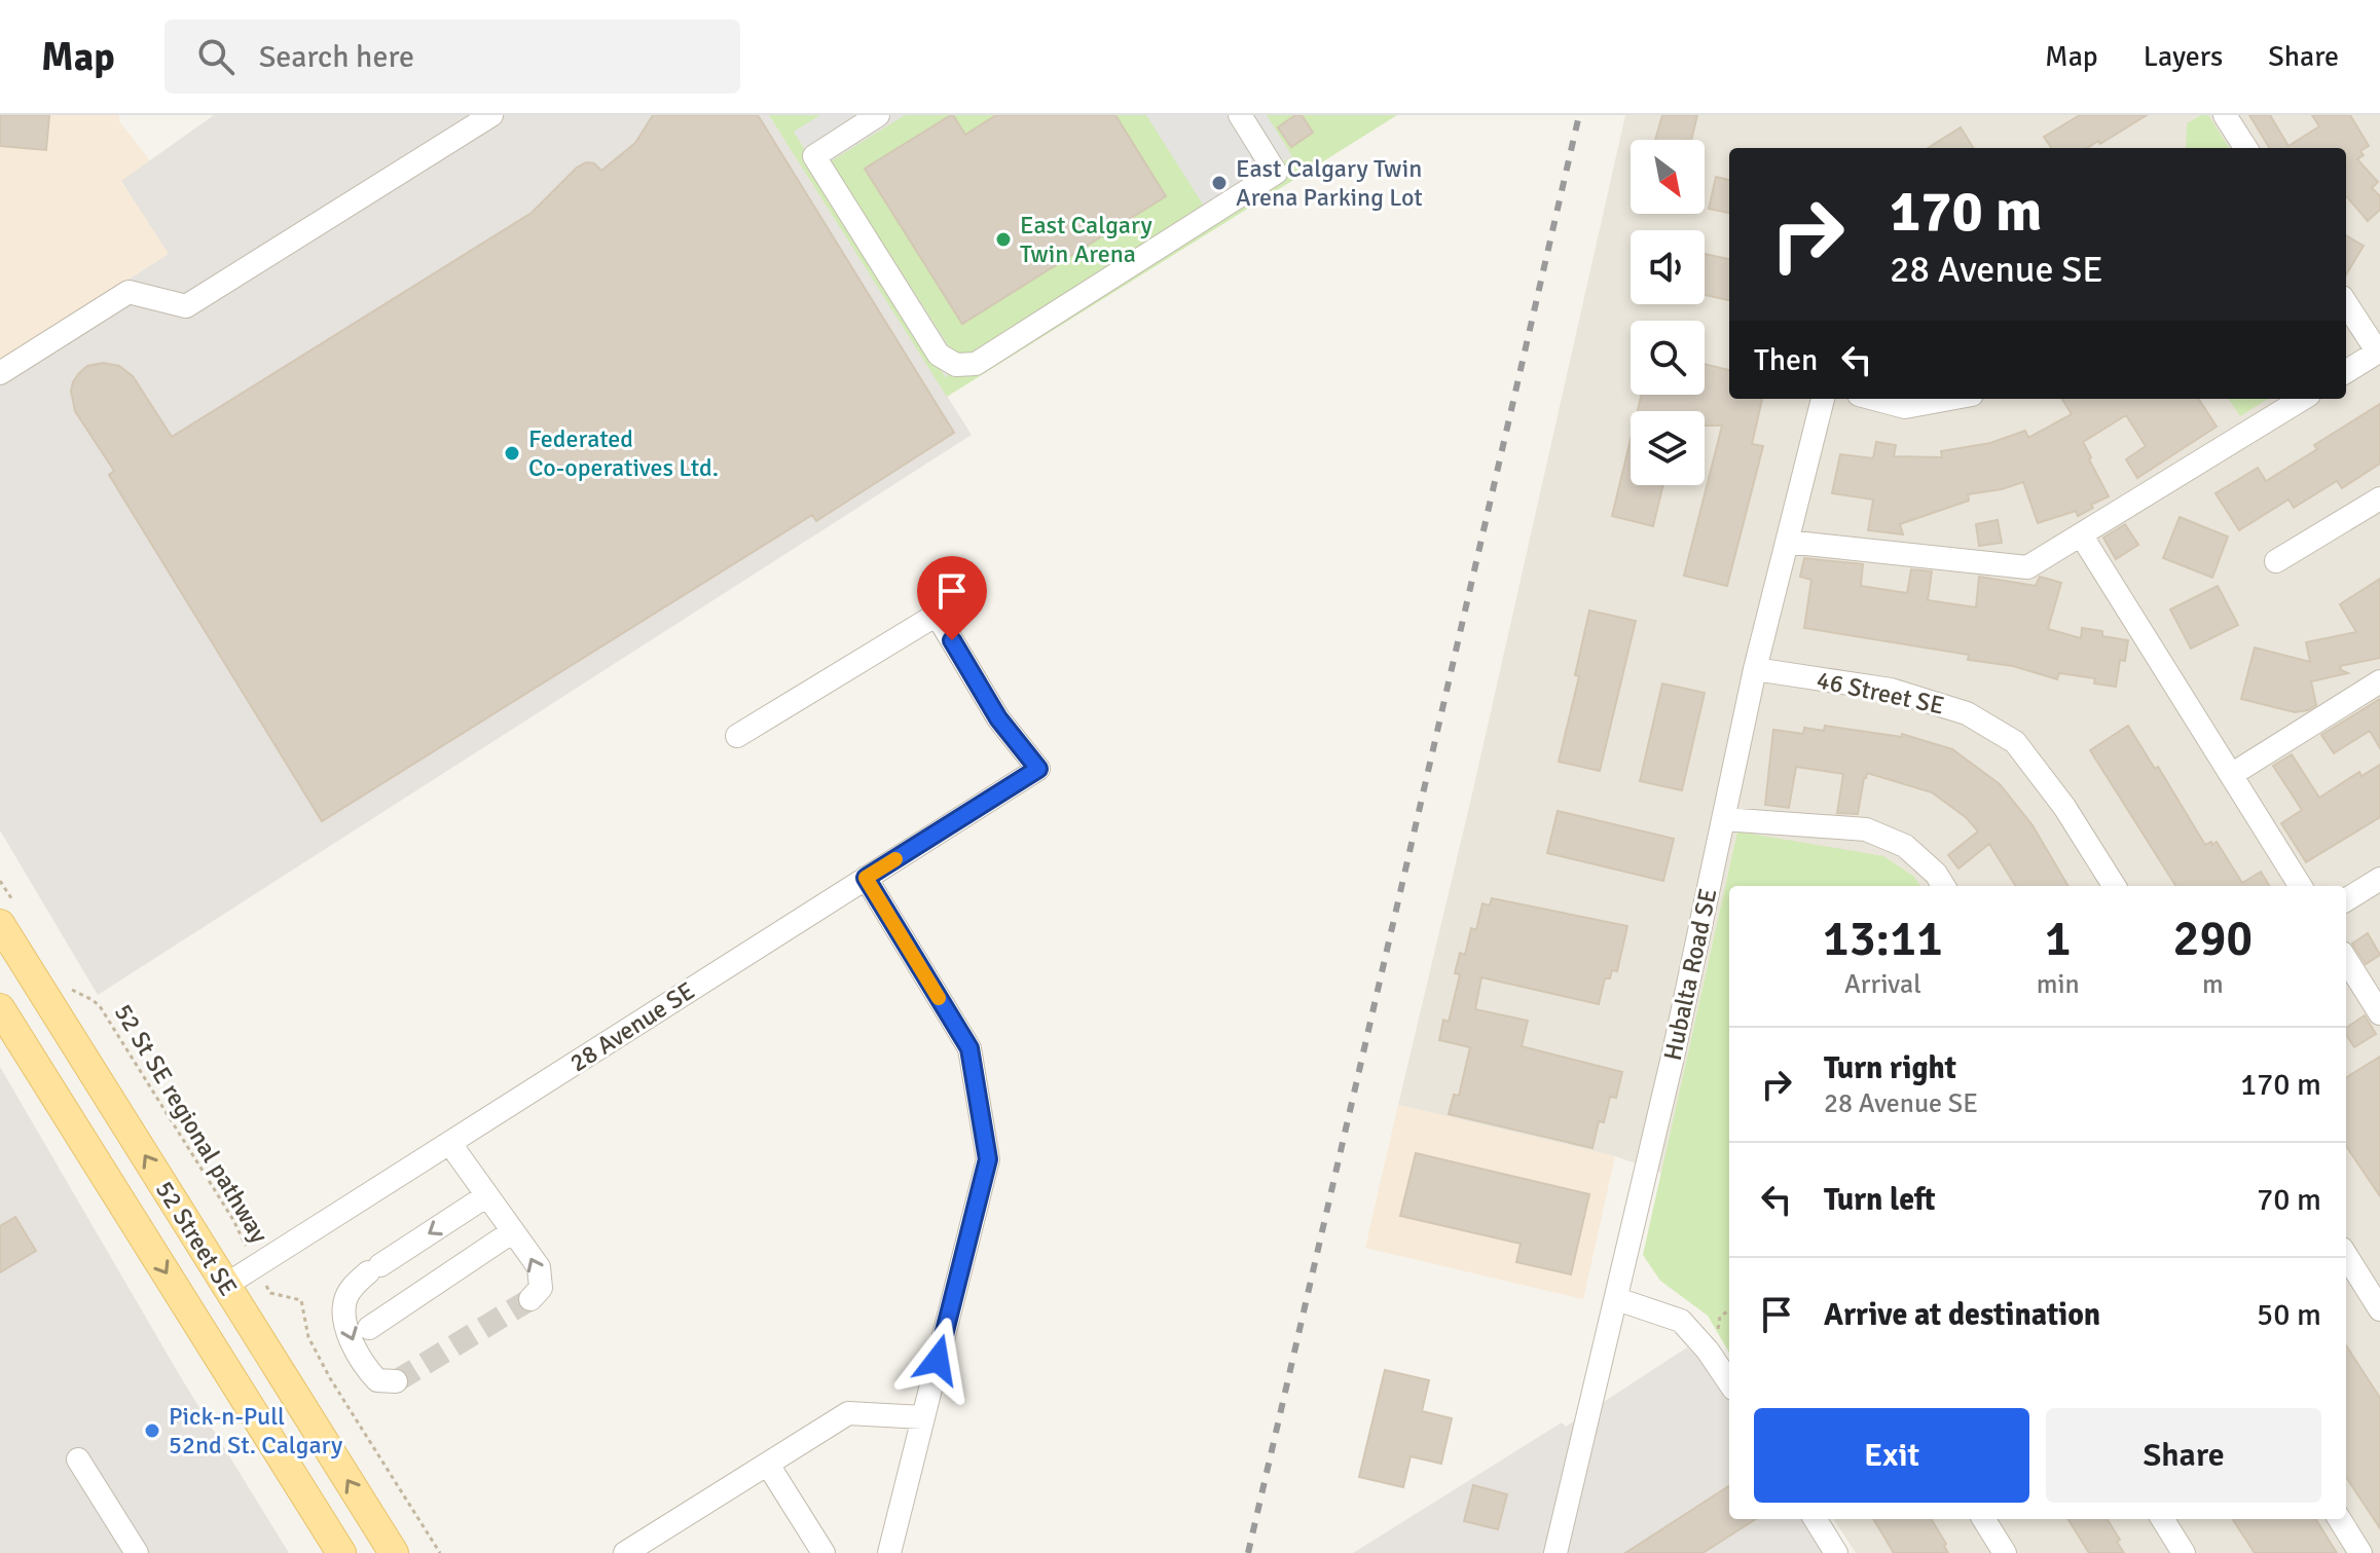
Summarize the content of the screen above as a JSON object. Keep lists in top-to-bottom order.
{
  "streets": {
    "main road": ["52 Street SE"],
    "street": ["46 Street SE", "Hubalta Road SE", "28 Avenue SE"],
    "path": ["52 St SE regional pathway"]
  },
  "crossings": [
    ["46 Street SE", "Hubalta Road SE"],
    ["28 Avenue SE", "52 St SE regional pathway"],
    ["28 Avenue SE", "52 Street SE"]
  ],
  "places": [
    "East Calgary Twin Arena Parking Lot",
    "East Calgary Twin Arena",
    "Federated Co-operatives Ltd.",
    "Pick-n-Pull 52nd St. Calgary"
  ],
  "north": "bottom right",
  "page": {
    "header": "Map",
    "search": "Search here",
    "nav": ["Map", "Layers", "Share"],
    "turn": ["170 m", "28 Avenue SE"],
    "then": "Then",
    "eta": [
      "13:11",
      "Arrival",
      "1",
      "min",
      "290",
      "m"
    ],
    "list": [
      {
        "name": "Turn right",
        "note": "28 Avenue SE",
        "value": "170 m"
      },
      {
        "name": "Turn left",
        "value": "70 m"
      },
      {
        "name": "Arrive at destination",
        "value": "50 m"
      }
    ],
    "buttons": ["Exit", "Share"]
  }
}
